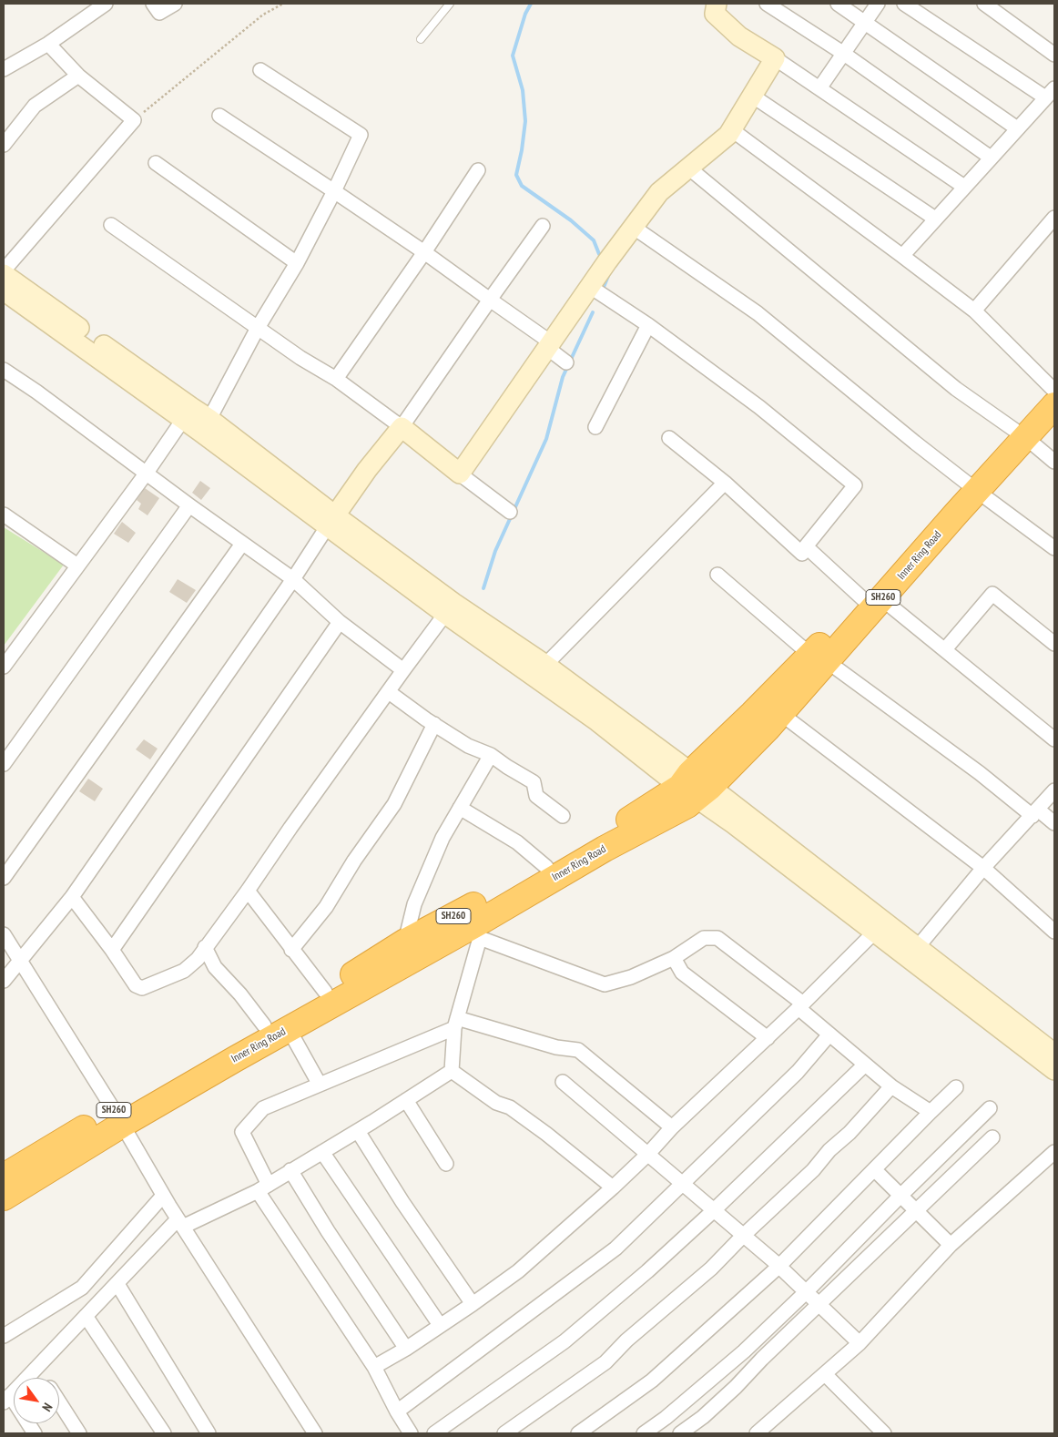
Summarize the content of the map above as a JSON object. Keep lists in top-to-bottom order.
{
  "streets": {
    "highway": ["Inner Ring Road", "SH260"]
  },
  "north": "bottom right"
}
